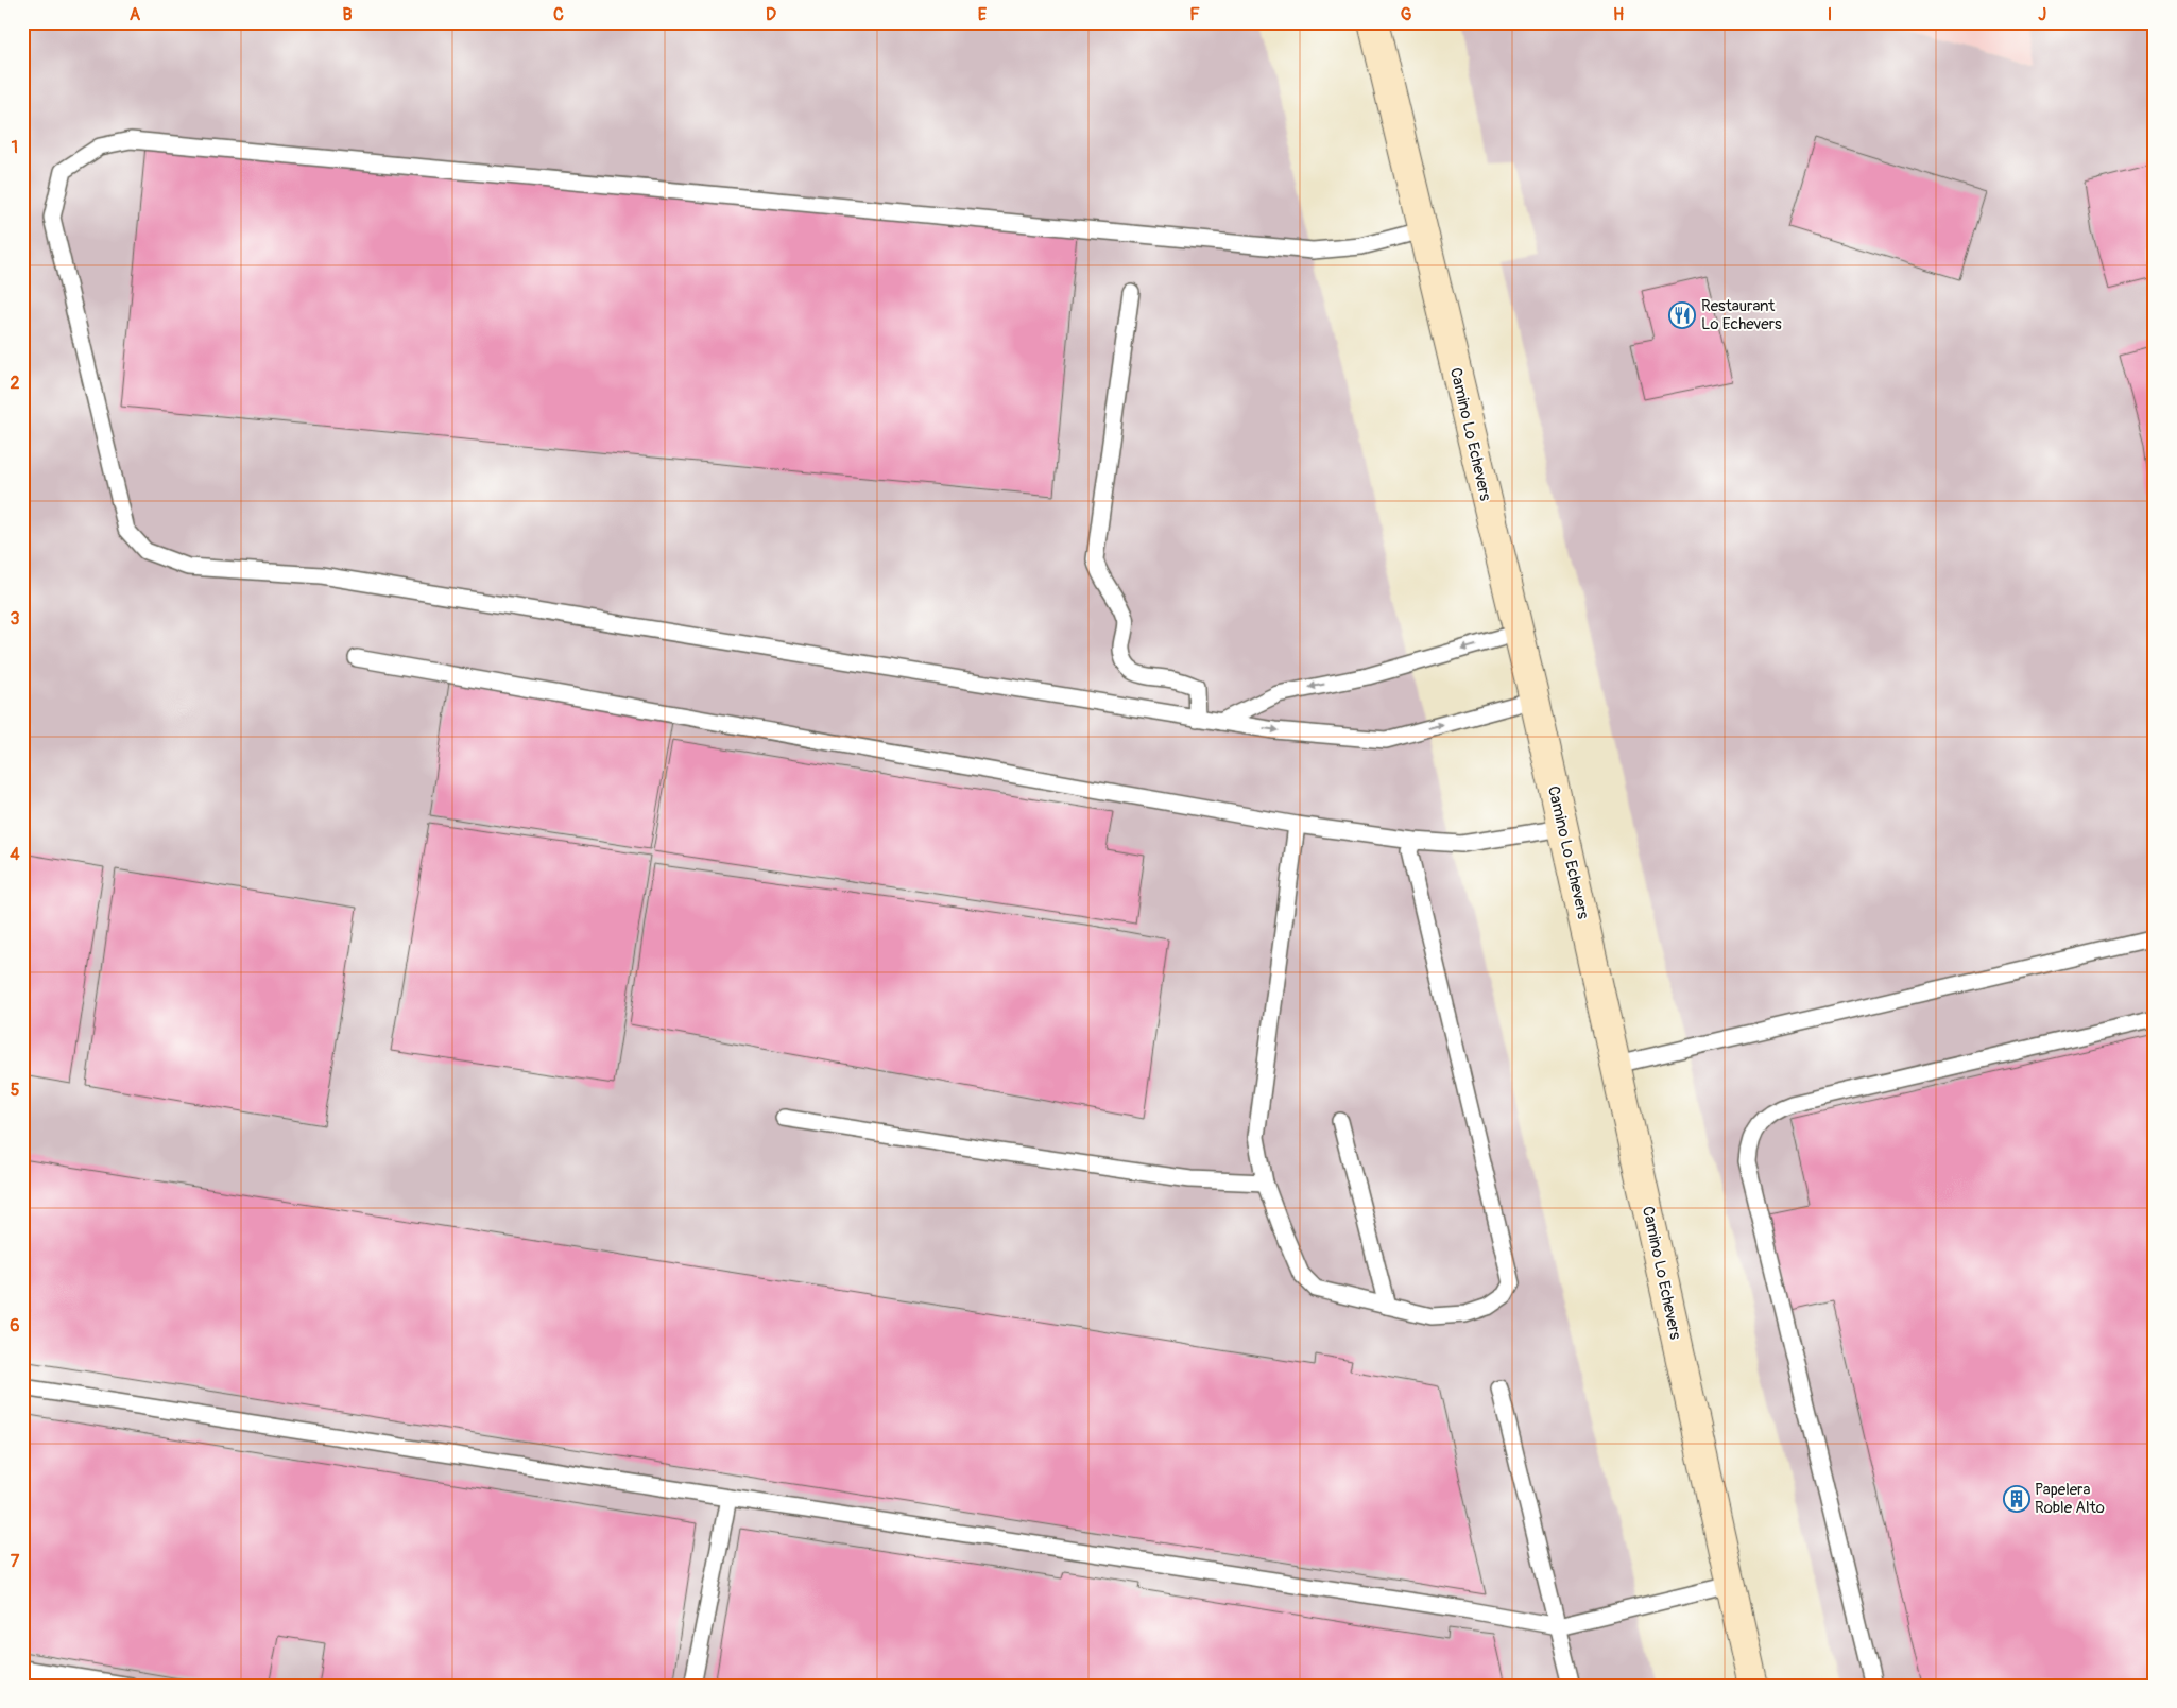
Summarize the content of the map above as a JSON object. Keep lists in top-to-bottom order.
{
  "streets": {
    "main road": ["Camino Lo Echevers"]
  },
  "places": {
    "restaurant": ["Restaurant Lo Echevers"],
    "building": ["Papelera Roble Alto"]
  },
  "grid": {
    "columns": [
      "A",
      "B",
      "C",
      "D",
      "E",
      "F",
      "G",
      "H",
      "I",
      "J"
    ],
    "rows": [
      "1",
      "2",
      "3",
      "4",
      "5",
      "6",
      "7"
    ]
  }
}
